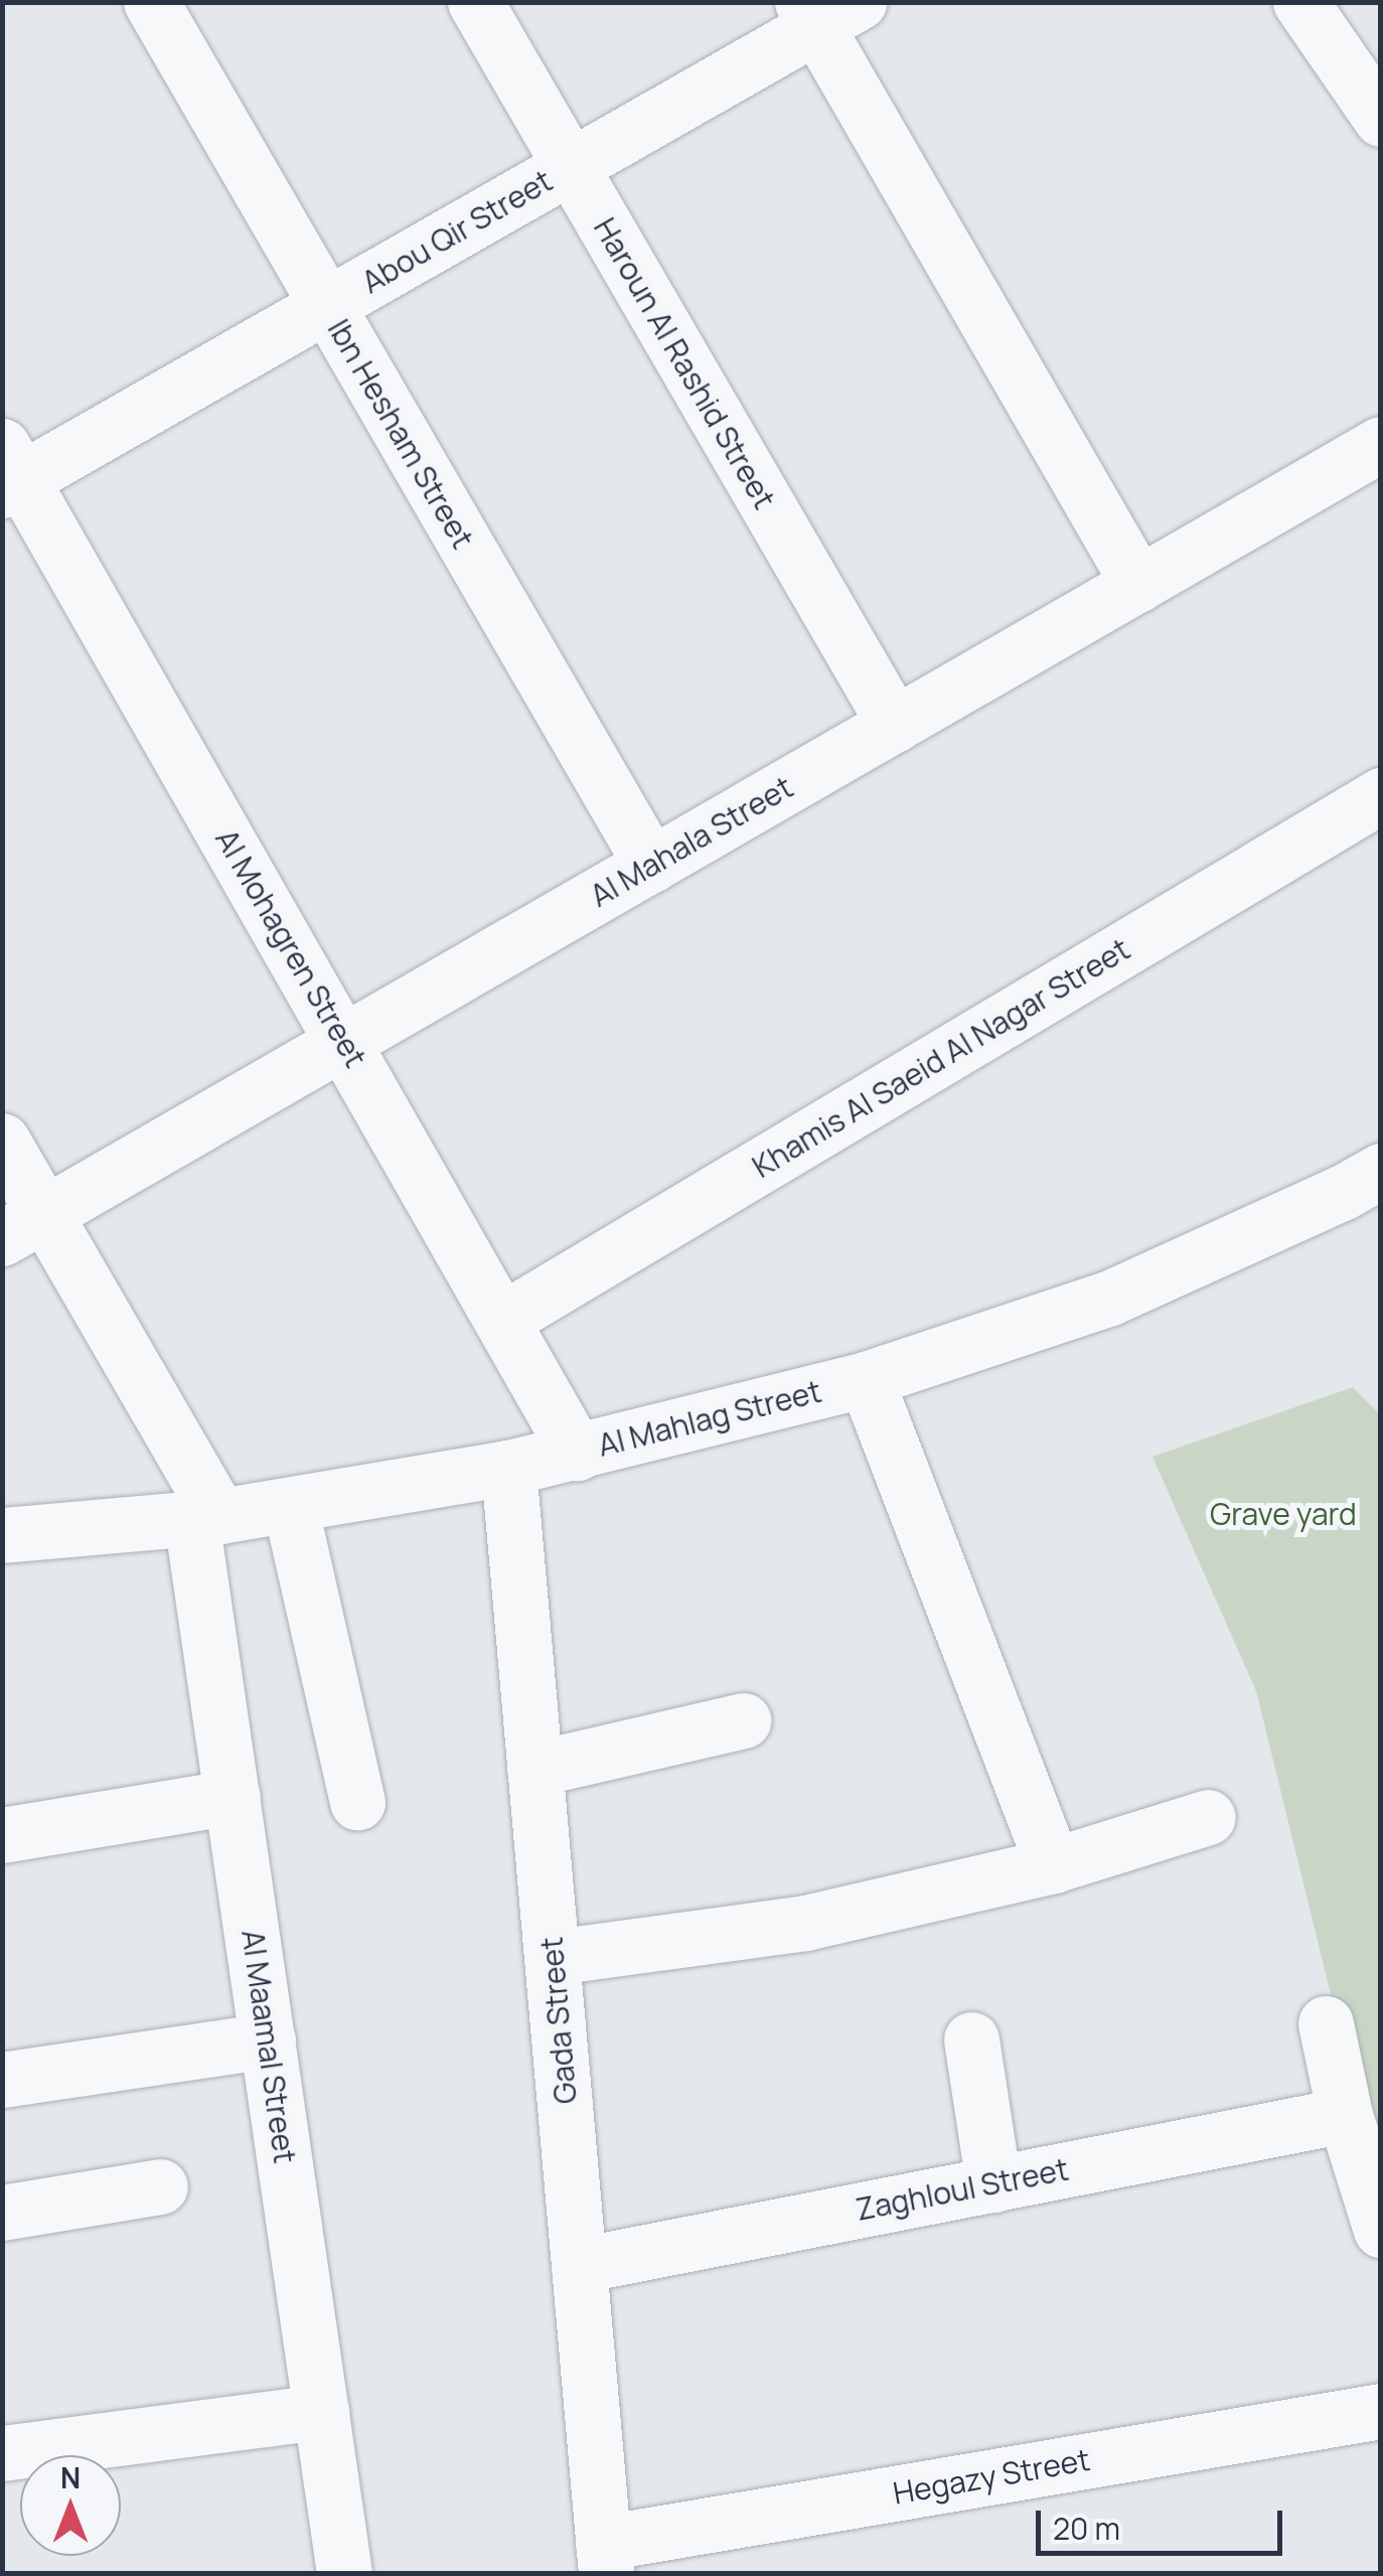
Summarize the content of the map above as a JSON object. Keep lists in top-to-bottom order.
{
  "streets": {
    "street": [
      "Abou Qir Street",
      "Haroun Al Rashid Street",
      "Ibn Hesham Street",
      "Al Mahala Street",
      "Al Mohagren Street",
      "Khamis Al Saeid Al Nagar Street",
      "Al Mahlag Street",
      "Gada Street",
      "Al Maamal Street",
      "Zaghloul Street",
      "Hegazy Street"
    ]
  },
  "crossings": [
    ["Abou Qir Street", "Haroun Al Rashid Street"],
    ["Abou Qir Street", "Ibn Hesham Street"],
    ["Abou Qir Street", "Al Mohagren Street"],
    ["Haroun Al Rashid Street", "Al Mahala Street"],
    ["Ibn Hesham Street", "Al Mahala Street"],
    ["Al Mahala Street", "Al Mohagren Street"],
    ["Al Mohagren Street", "Khamis Al Saeid Al Nagar Street"],
    ["Al Mohagren Street", "Al Mahlag Street"],
    ["Al Mahlag Street", "Gada Street"],
    ["Al Mahlag Street", "Al Maamal Street"],
    ["Gada Street", "Zaghloul Street"],
    ["Gada Street", "Hegazy Street"]
  ],
  "parks": ["Grave yard"],
  "scale_bar": "20 m",
  "north": "top"
}
